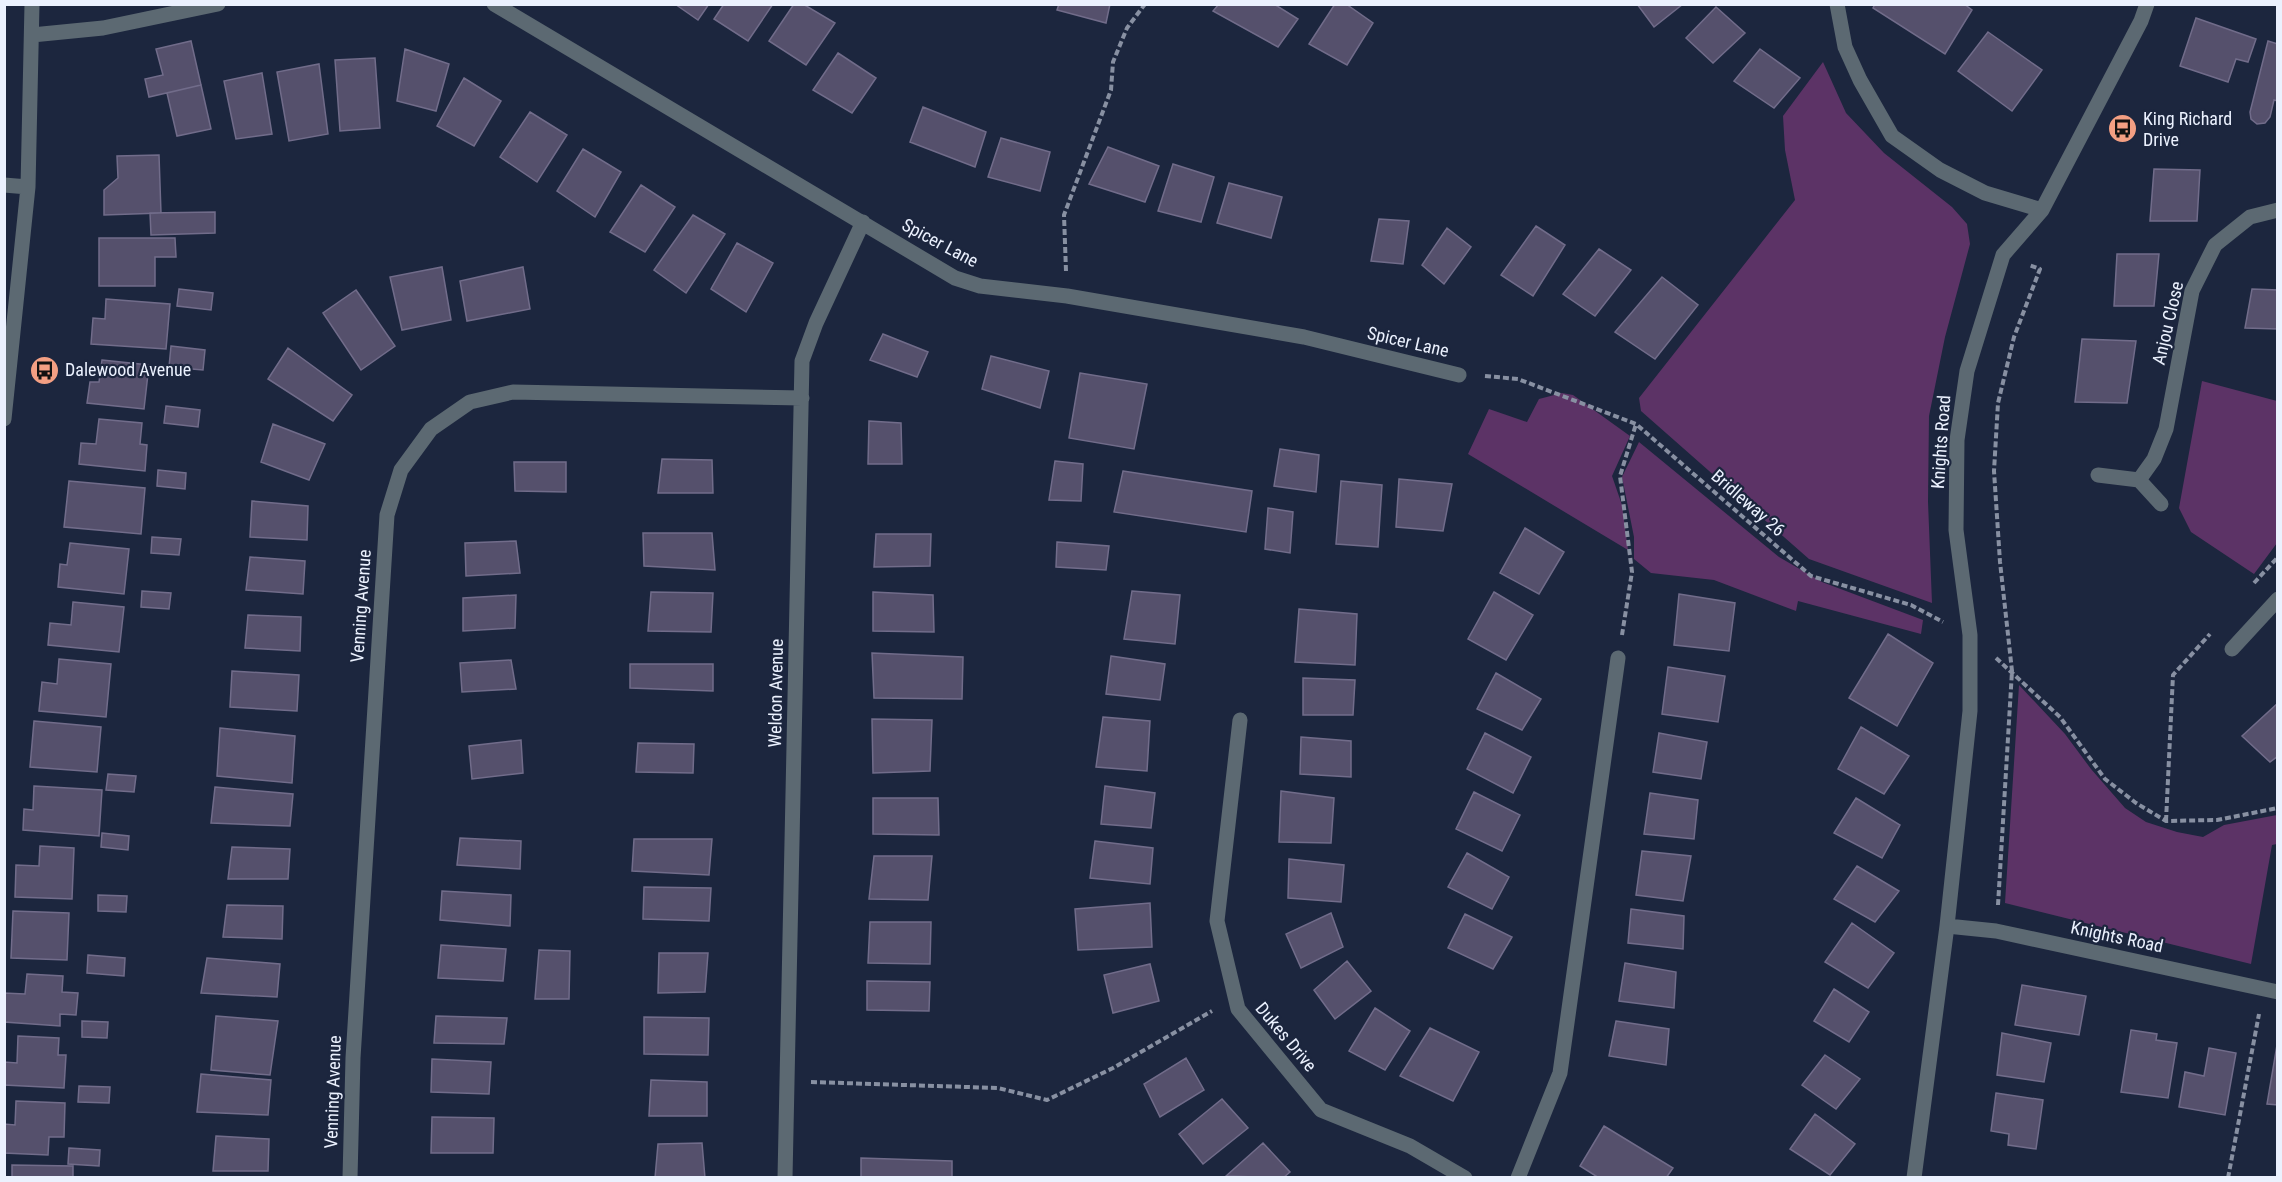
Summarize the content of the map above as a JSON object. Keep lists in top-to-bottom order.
{
  "streets": {
    "street": [
      "Spicer Lane",
      "Anjou Close",
      "Knights Road",
      "Venning Avenue",
      "Weldon Avenue",
      "Dukes Drive"
    ],
    "path": ["Bridleway 26"]
  },
  "crossings": [
    ["Spicer Lane", "Bridleway 26"],
    ["Spicer Lane", "Weldon Avenue"],
    ["Knights Road", "Bridleway 26"],
    ["Venning Avenue", "Weldon Avenue"]
  ],
  "places": {
    "bus stop": ["King Richard Drive", "Dalewood Avenue"]
  }
}
